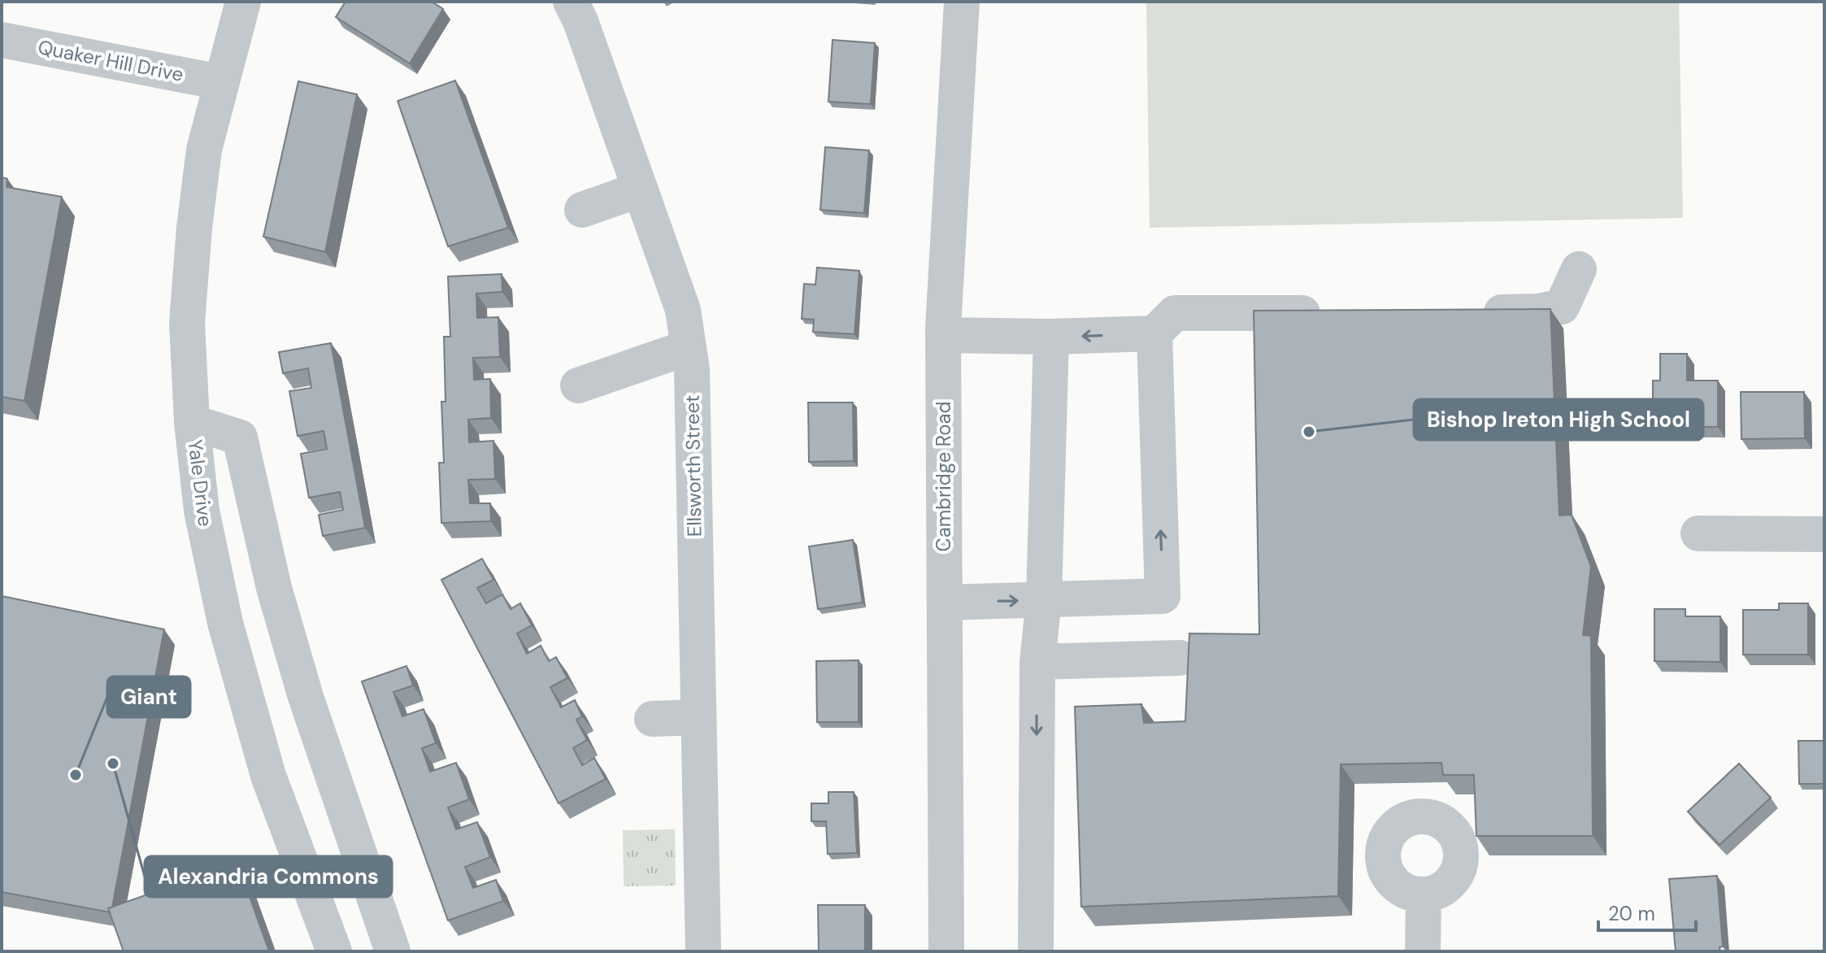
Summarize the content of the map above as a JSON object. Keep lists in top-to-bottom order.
{
  "streets": {
    "street": [
      "Quaker Hill Drive",
      "Ellsworth Street",
      "Cambridge Road",
      "Yale Drive"
    ]
  },
  "crossings": [
    ["Quaker Hill Drive", "Yale Drive"]
  ],
  "places": ["Bishop Ireton High School", "Alexandria Commons", "Giant"],
  "scale_bar": "20 m"
}
